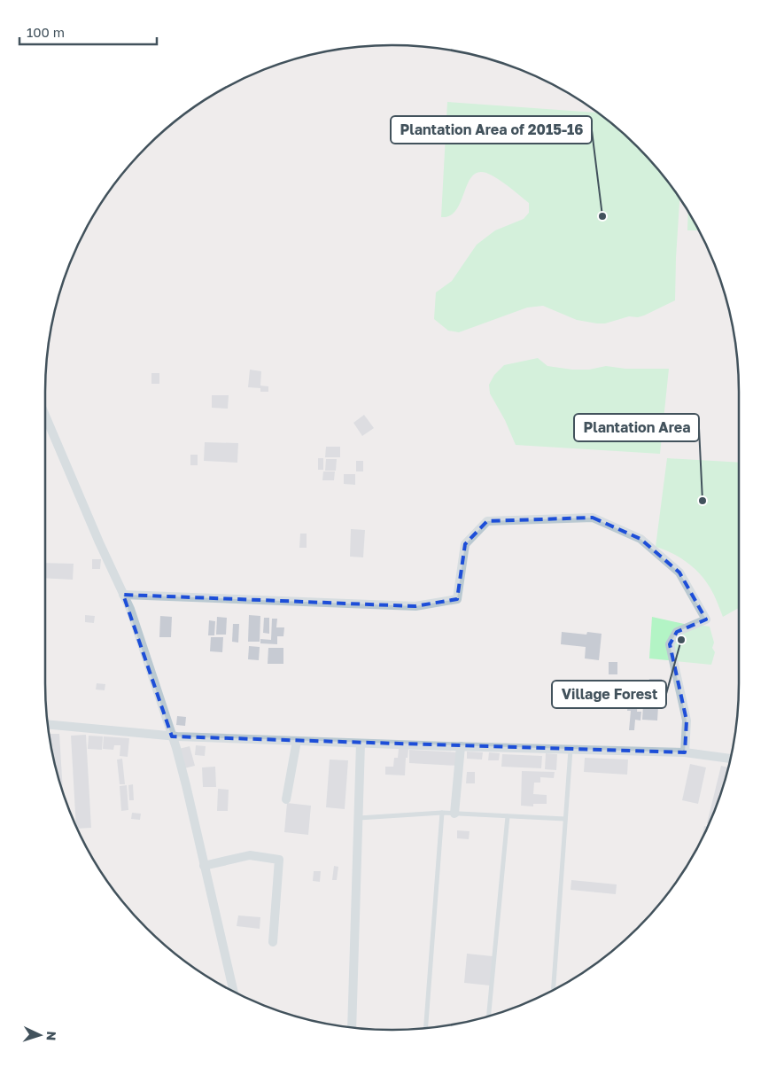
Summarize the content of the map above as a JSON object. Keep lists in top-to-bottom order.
{
  "places": ["Plantation Area of 2015-16", "Plantation Area", "Village Forest"],
  "scale_bar": "100 m",
  "north": "right"
}
